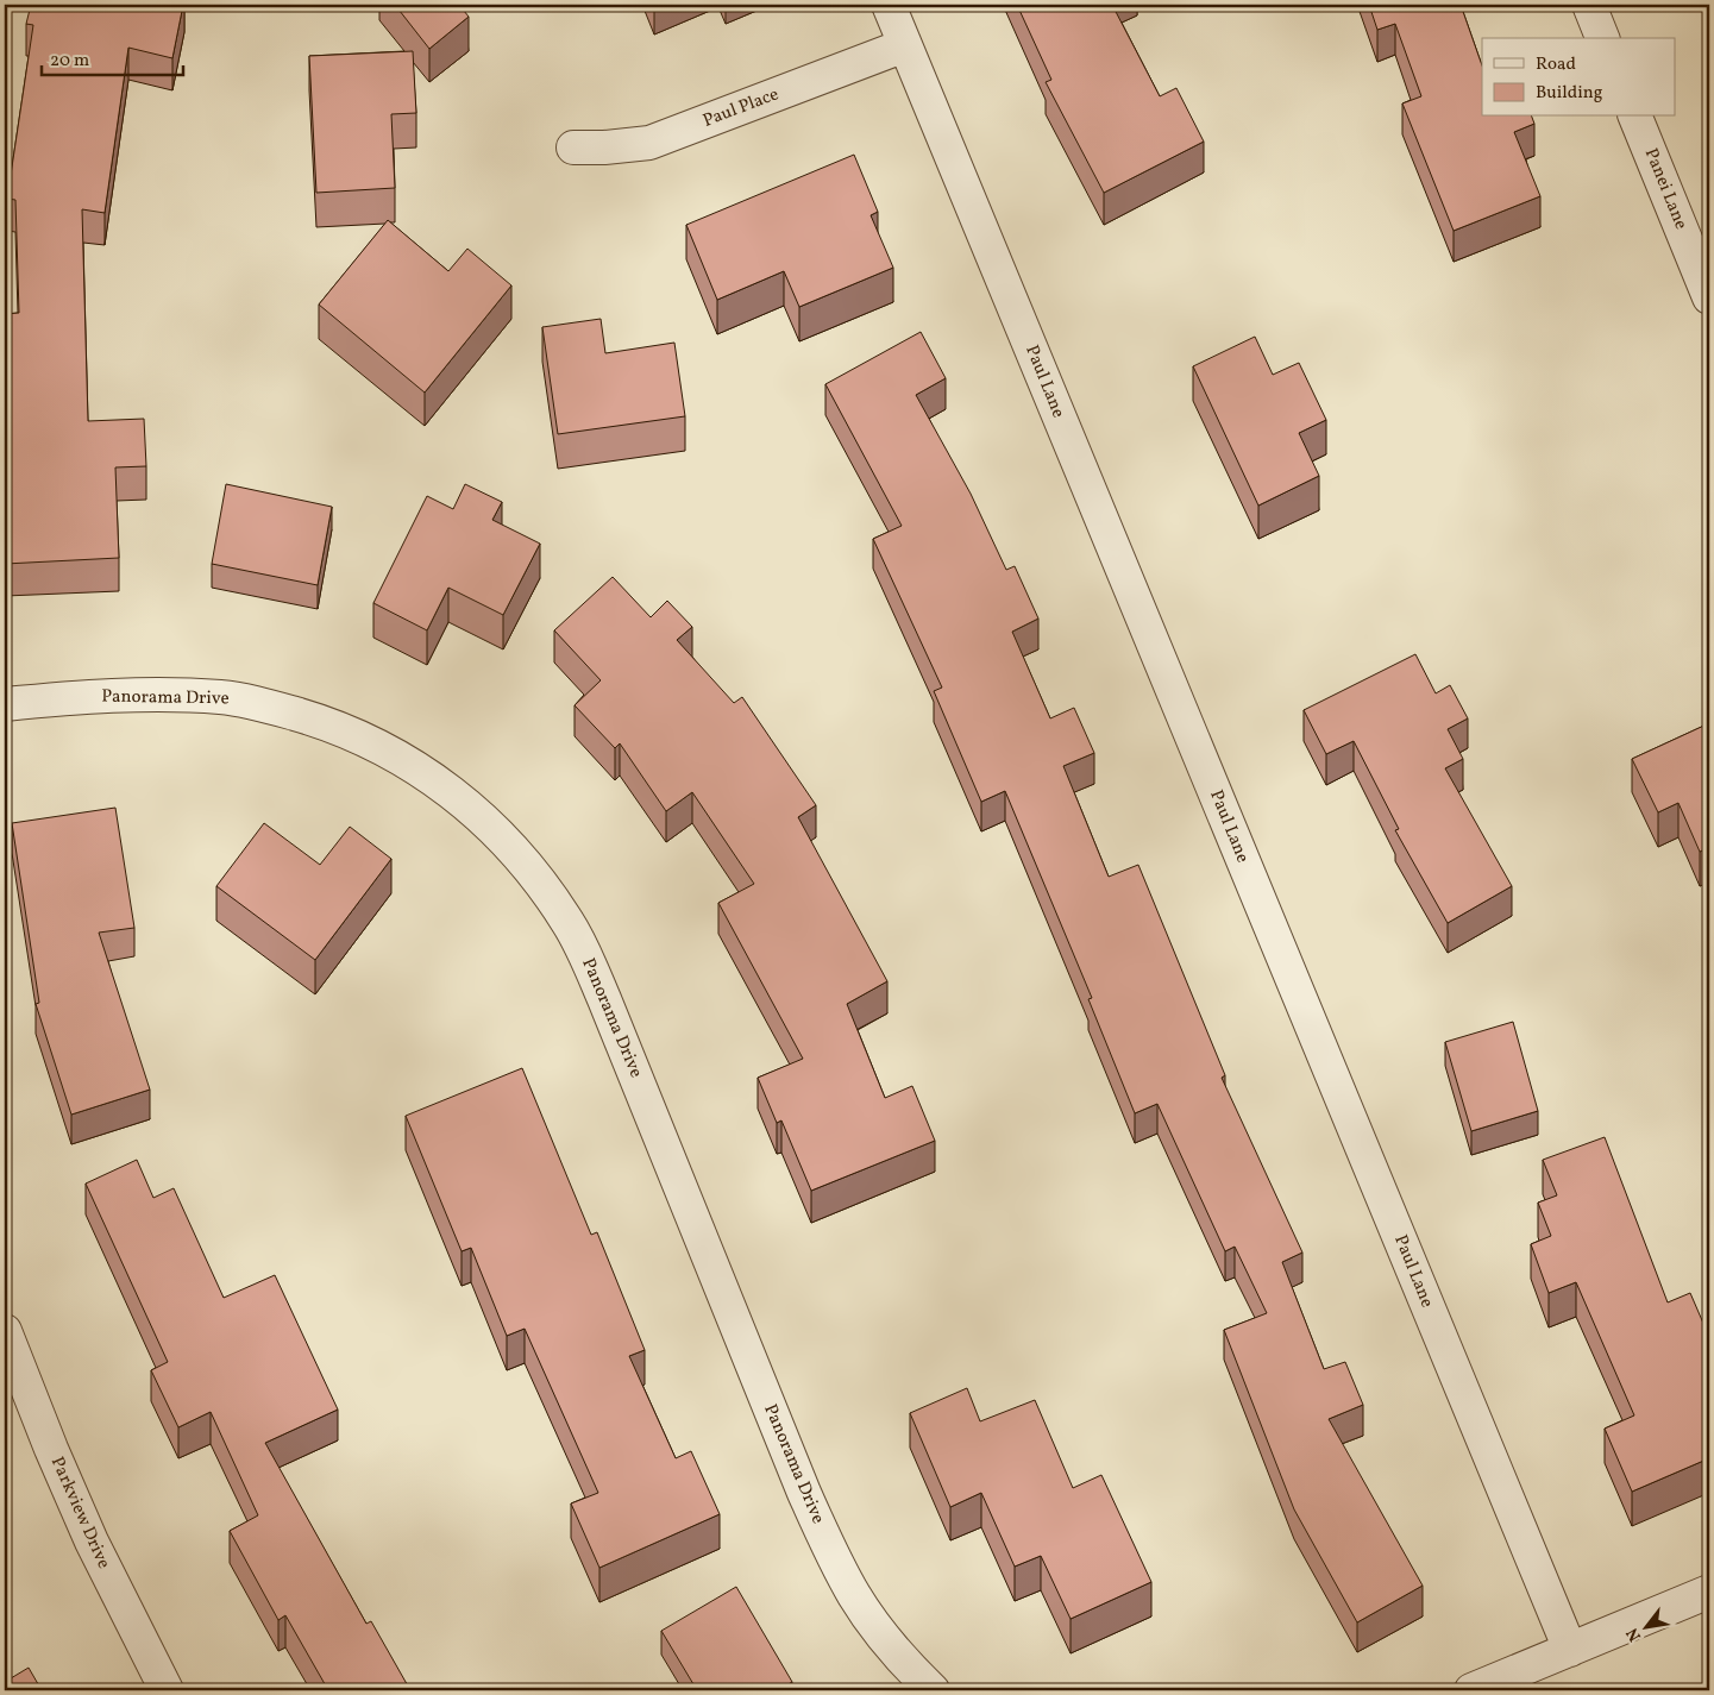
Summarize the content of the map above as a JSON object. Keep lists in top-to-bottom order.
{
  "streets": {
    "street": [
      "Paul Place",
      "Panei Lane",
      "Paul Lane",
      "Panorama Drive",
      "Parkview Drive"
    ]
  },
  "crossings": [
    ["Paul Place", "Paul Lane"]
  ],
  "legend": ["Road", "Building"],
  "scale_bar": "20 m",
  "north": "bottom left"
}
